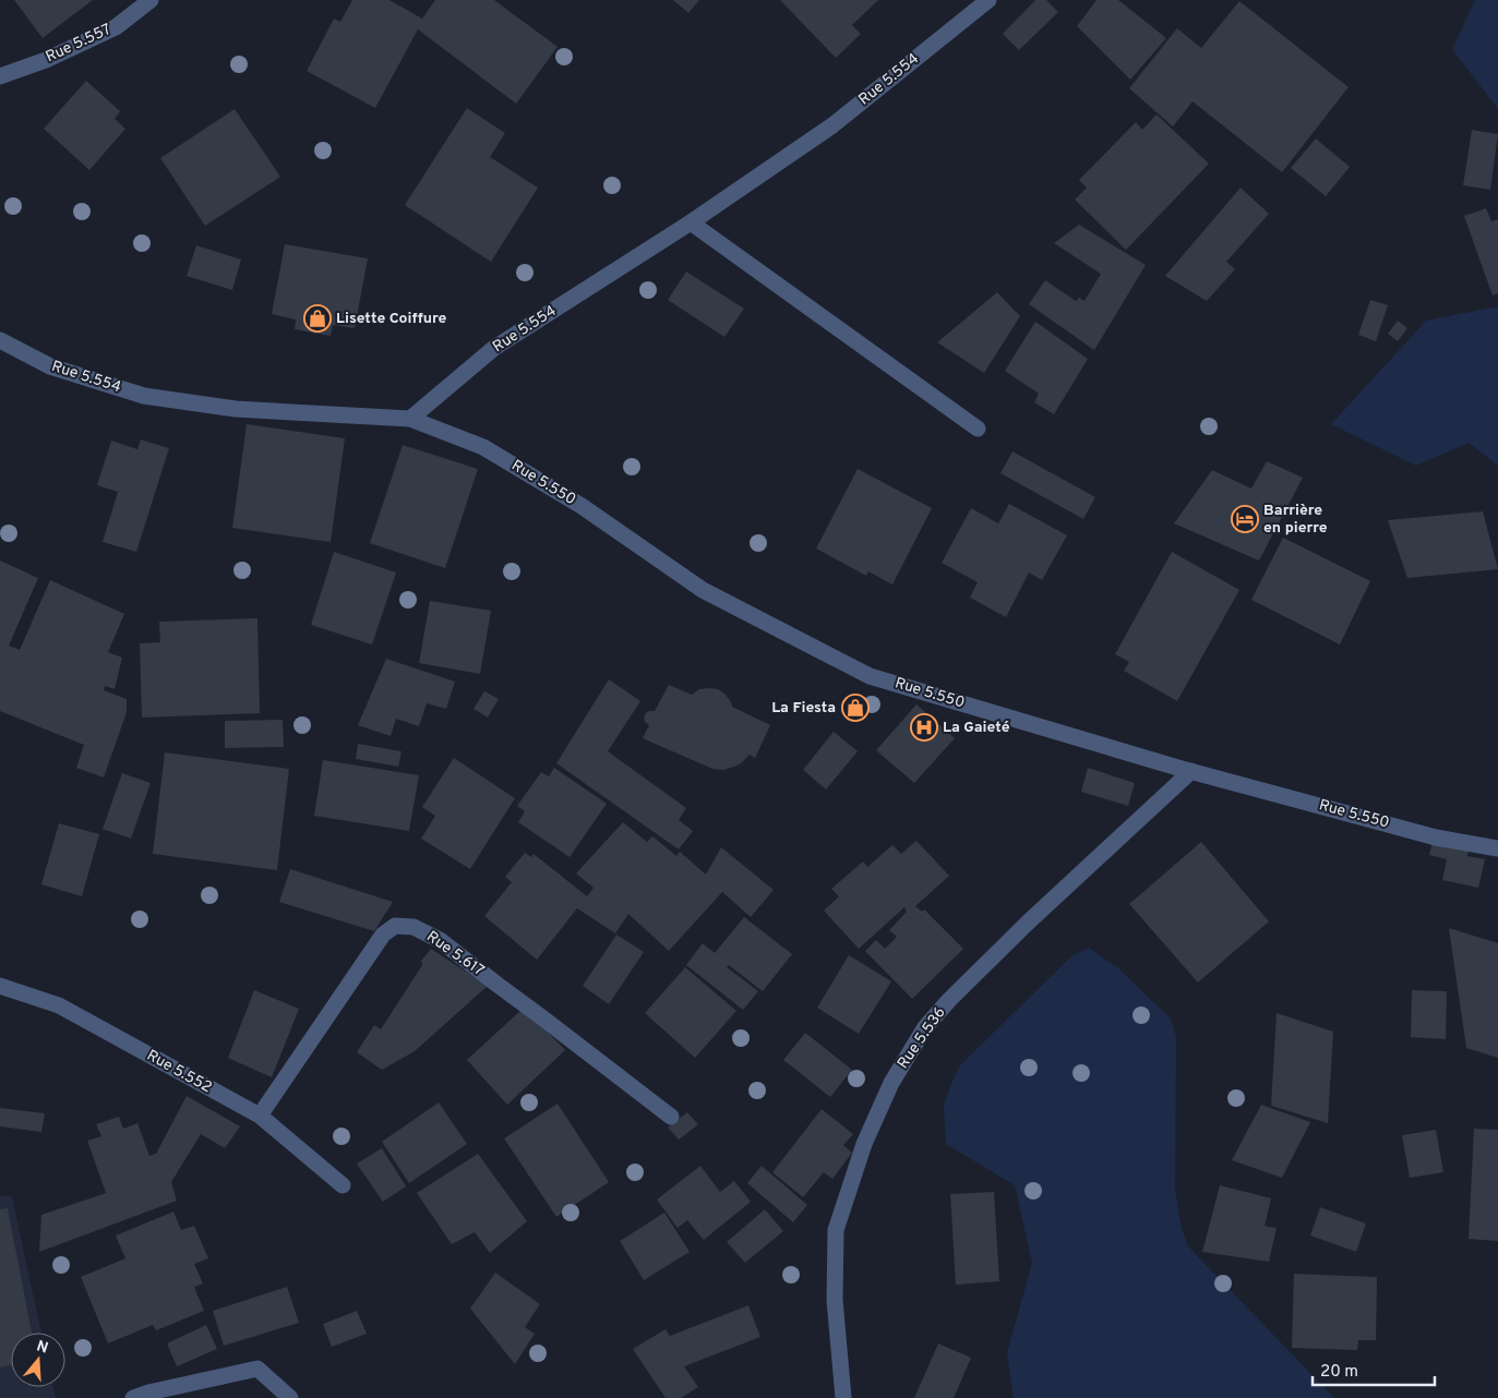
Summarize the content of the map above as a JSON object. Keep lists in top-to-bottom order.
{
  "streets": {
    "street": [
      "Rue 5.557",
      "Rue 5.554",
      "Rue 5.550",
      "Rue 5.617",
      "Rue 5.536",
      "Rue 5.552"
    ]
  },
  "crossings": [
    ["Rue 5.554", "Rue 5.550"],
    ["Rue 5.550", "Rue 5.536"],
    ["Rue 5.617", "Rue 5.552"]
  ],
  "places": {
    "shop": ["Lisette Coiffure", "La Fiesta"],
    "hotel": ["Barrière en pierre"],
    "hospital": ["La Gaieté"]
  },
  "scale_bar": "20 m",
  "north": "top"
}
